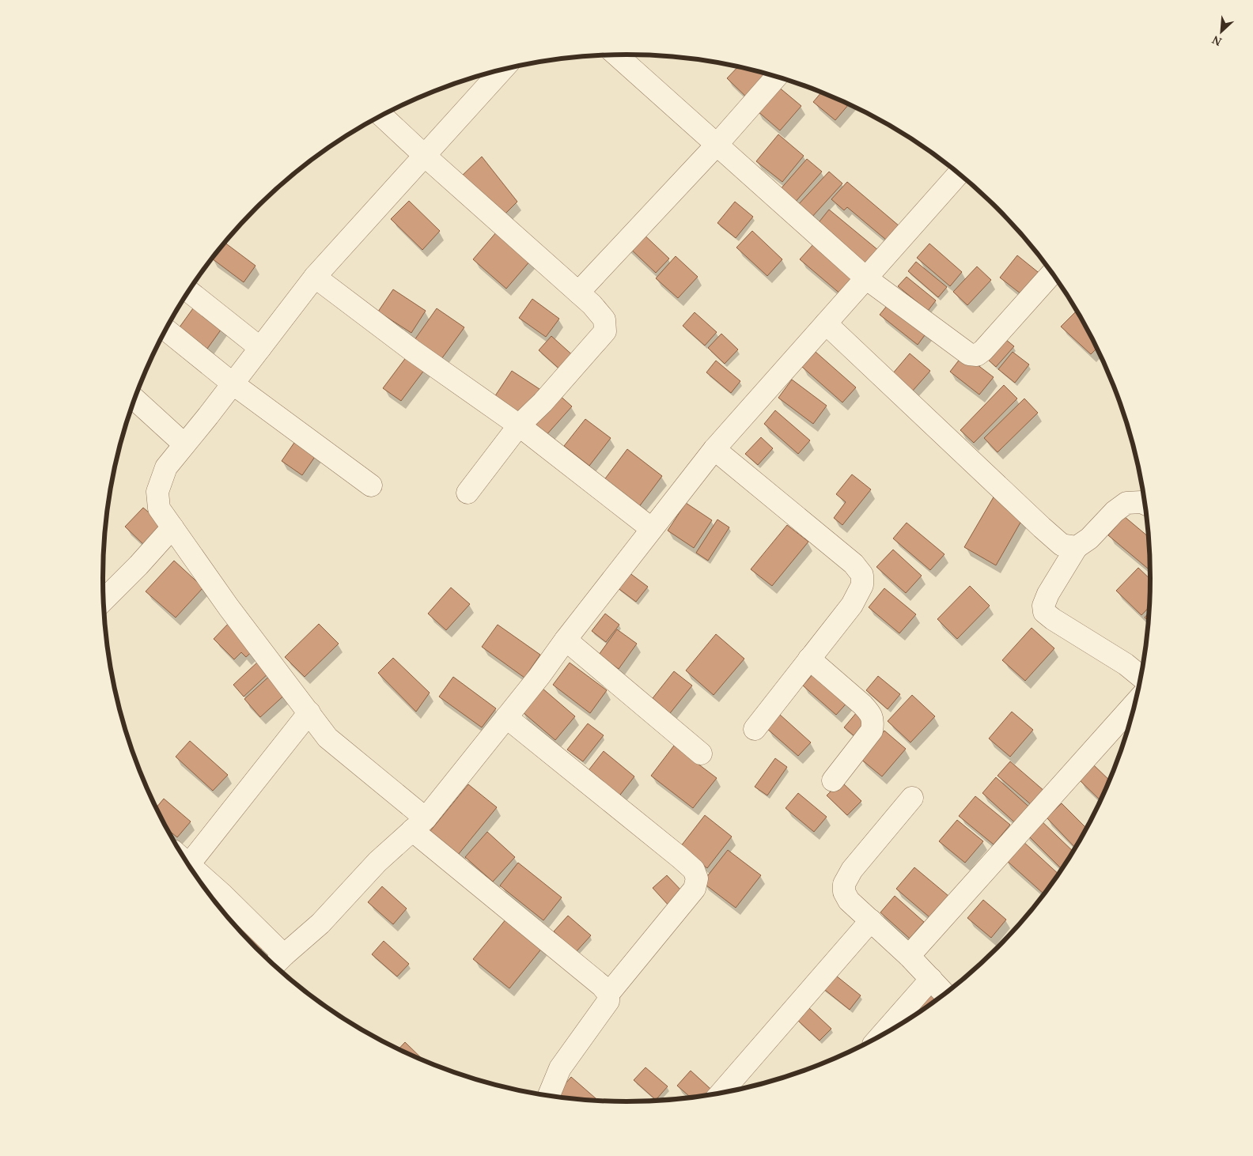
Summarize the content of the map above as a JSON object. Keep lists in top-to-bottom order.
{
  "north": "bottom left"
}
